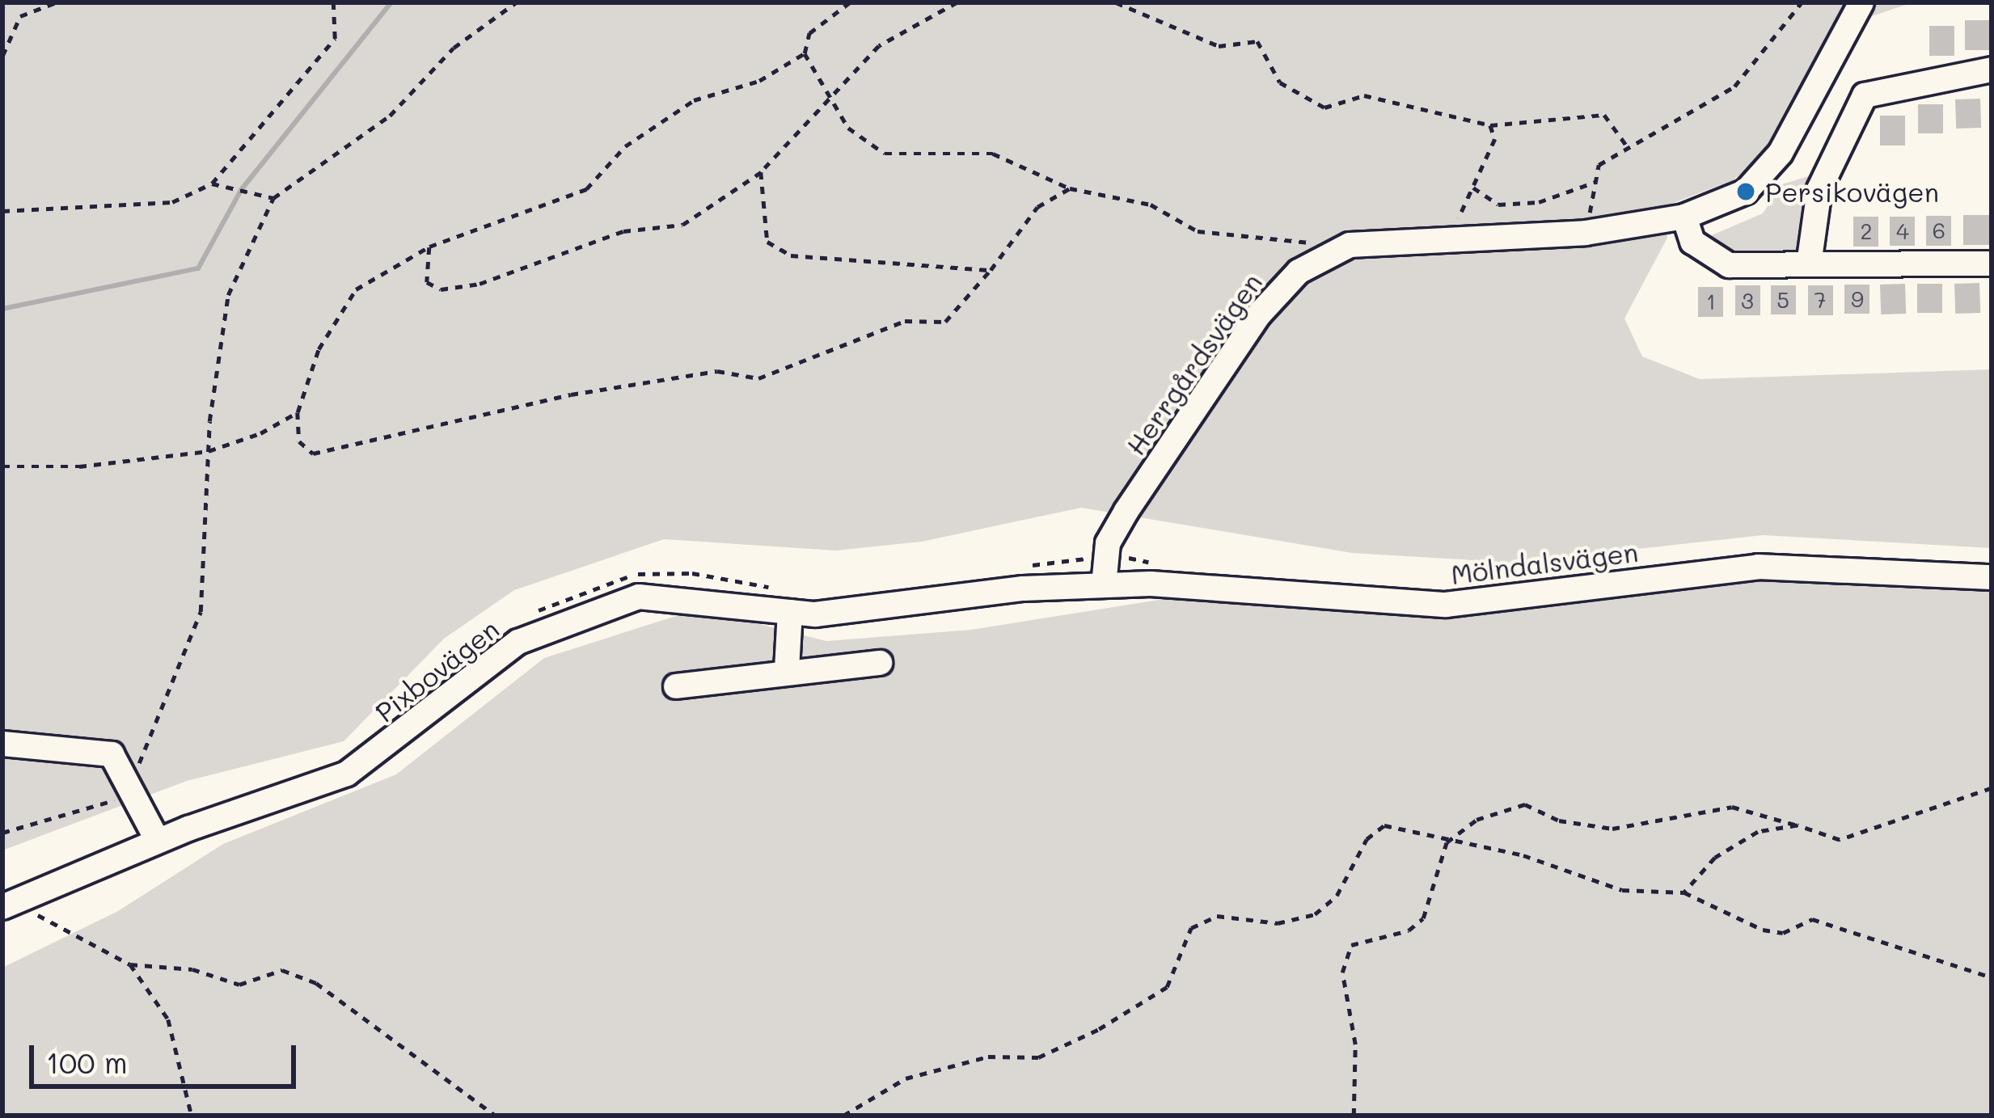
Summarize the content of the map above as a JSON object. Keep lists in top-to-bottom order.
{
  "streets": {
    "street": ["Herrgårdsvägen", "Mölndalsvägen", "Pixbovägen"]
  },
  "crossings": [
    ["Herrgårdsvägen", "Mölndalsvägen"],
    ["Herrgårdsvägen", "Pixbovägen"],
    ["Mölndalsvägen", "Pixbovägen"]
  ],
  "places": ["Persikovägen"],
  "house_numbers": [
    "6",
    "2",
    "4",
    "9",
    "5",
    "7",
    "3",
    "1"
  ],
  "scale_bar": "100 m"
}
